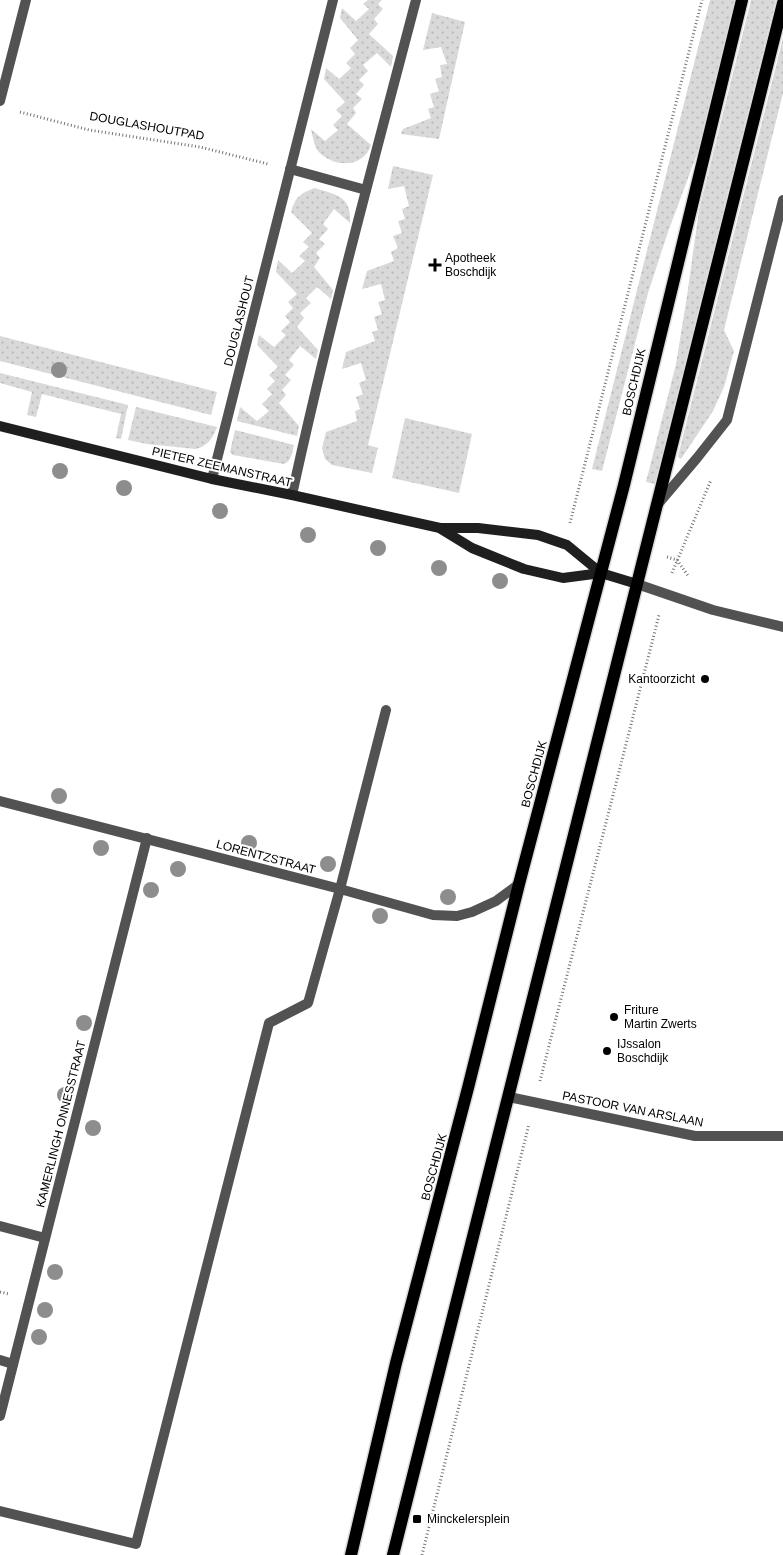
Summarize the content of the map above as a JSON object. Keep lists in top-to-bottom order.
{
  "streets": {
    "main road": ["BOSCHDIJK"],
    "street": [
      "DOUGLASHOUT",
      "PIETER ZEEMANSTRAAT",
      "LORENTZSTRAAT",
      "PASTOOR VAN ARSLAAN",
      "KAMERLINGH ONNESSTRAAT"
    ],
    "path": ["DOUGLASHOUTPAD"]
  },
  "crossings": [
    ["DOUGLASHOUTPAD", "DOUGLASHOUT"],
    ["DOUGLASHOUT", "PIETER ZEEMANSTRAAT"],
    ["BOSCHDIJK", "PIETER ZEEMANSTRAAT"],
    ["BOSCHDIJK", "LORENTZSTRAAT"],
    ["LORENTZSTRAAT", "KAMERLINGH ONNESSTRAAT"]
  ],
  "places": {
    "health": ["Apotheek Boschdijk"],
    "other": ["Kantoorzicht", "Friture Martin Zwerts", "IJssalon Boschdijk"],
    "transit": ["Minckelersplein"]
  }
}
